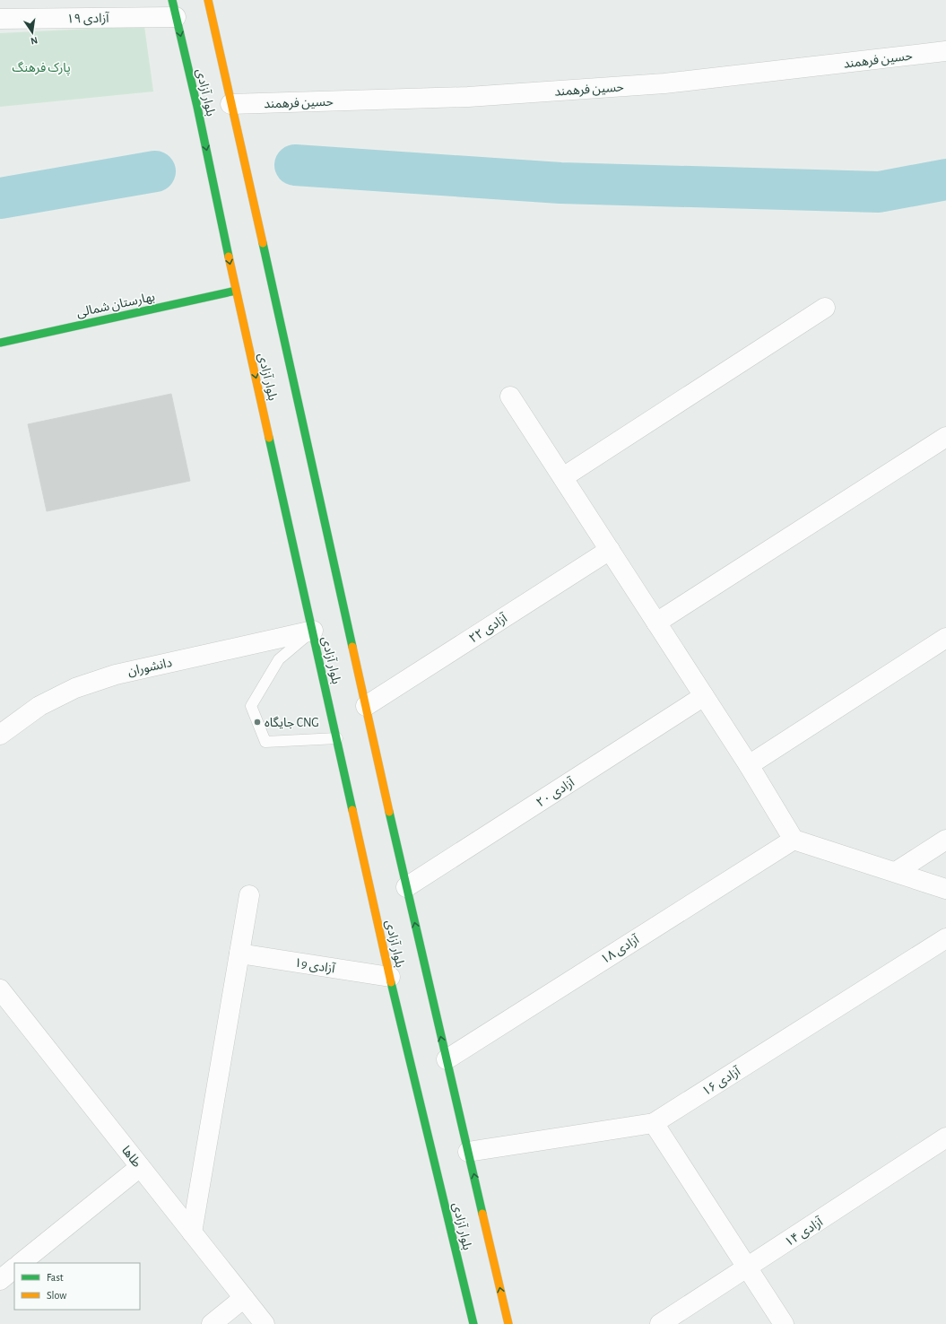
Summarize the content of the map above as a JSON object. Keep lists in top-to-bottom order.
{
  "streets": {
    "main road": ["بلوار آزادی", "بهارستان شمالی"],
    "street": [
      "آزادی ۱۹",
      "حسین فرهمند",
      "آزادی ۲۲",
      "دانشوران",
      "آزادی ۲۰",
      "آزادی ۱۸",
      "آزادی ۱9",
      "آزادی ۱۶",
      "طاها",
      "آزادی ۱۴"
    ]
  },
  "crossings": [
    ["آزادی ۱۹", "بلوار آزادی"],
    ["حسین فرهمند", "بلوار آزادی"],
    ["بلوار آزادی", "بهارستان شمالی"],
    ["بلوار آزادی", "آزادی ۲۲"],
    ["بلوار آزادی", "دانشوران"],
    ["بلوار آزادی", "آزادی ۲۰"],
    ["بلوار آزادی", "آزادی ۱۸"],
    ["بلوار آزادی", "آزادی ۱9"],
    ["بلوار آزادی", "آزادی ۱۶"]
  ],
  "parks": ["پارک فرهنگ"],
  "places": ["جایگاه CNG"],
  "legend": ["Fast", "Slow"],
  "north": "bottom"
}
